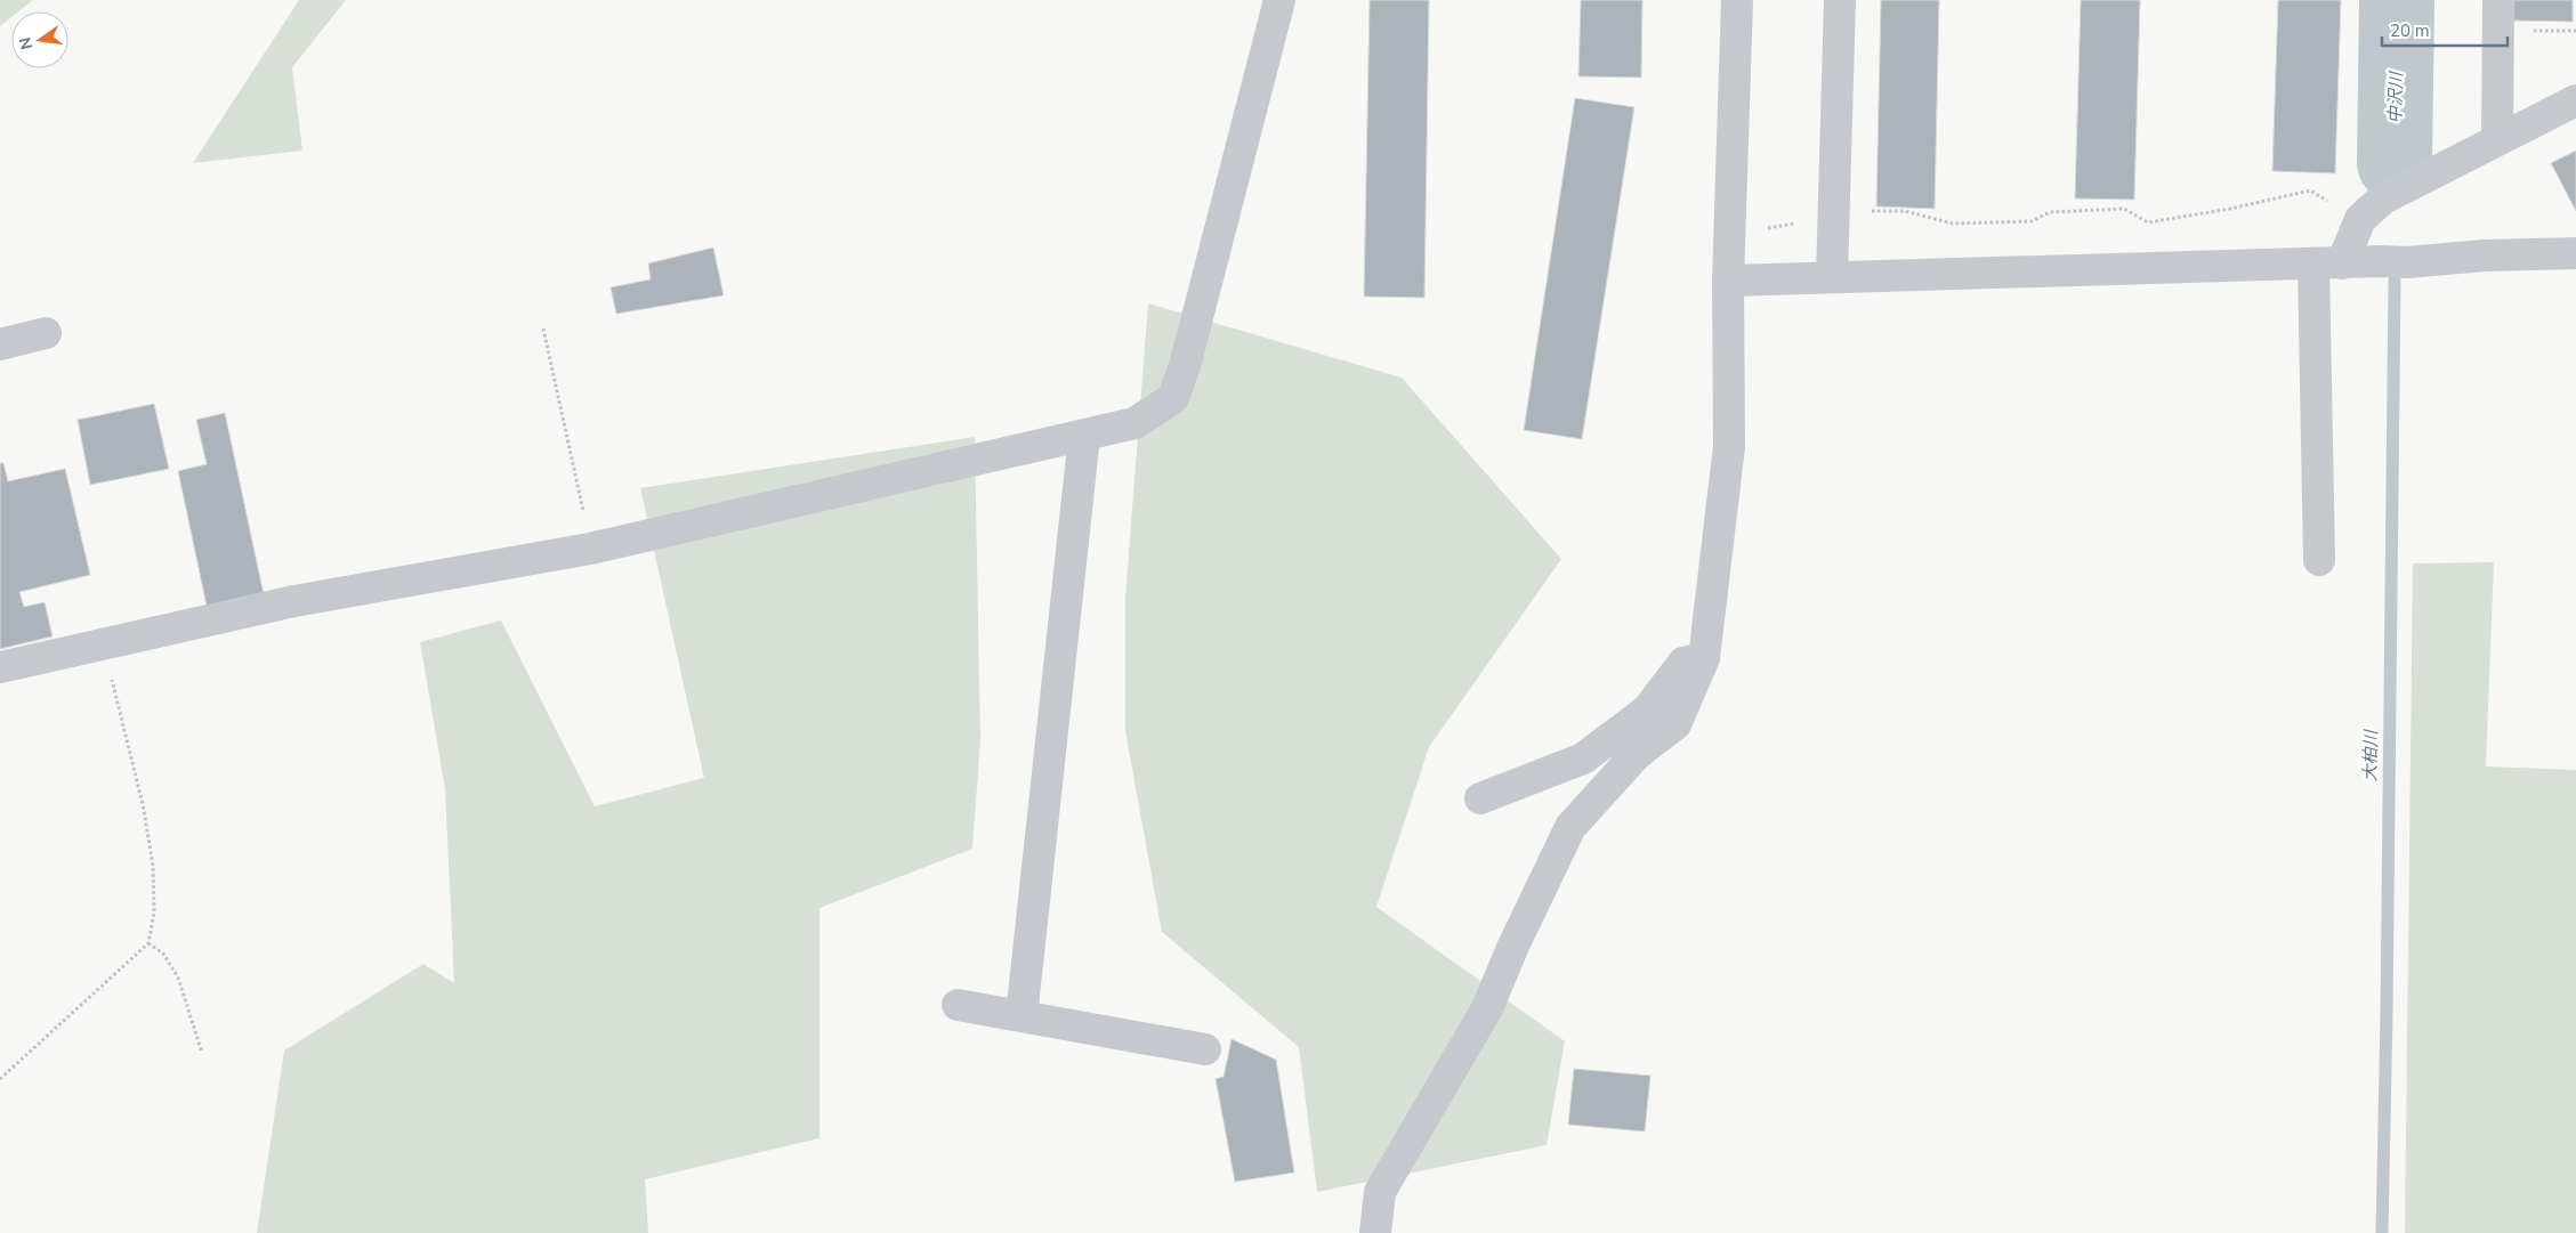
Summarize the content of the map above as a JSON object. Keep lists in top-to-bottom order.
{
  "water": ["中沢川", "大柏川"],
  "scale_bar": "20 m",
  "north": "left"
}
